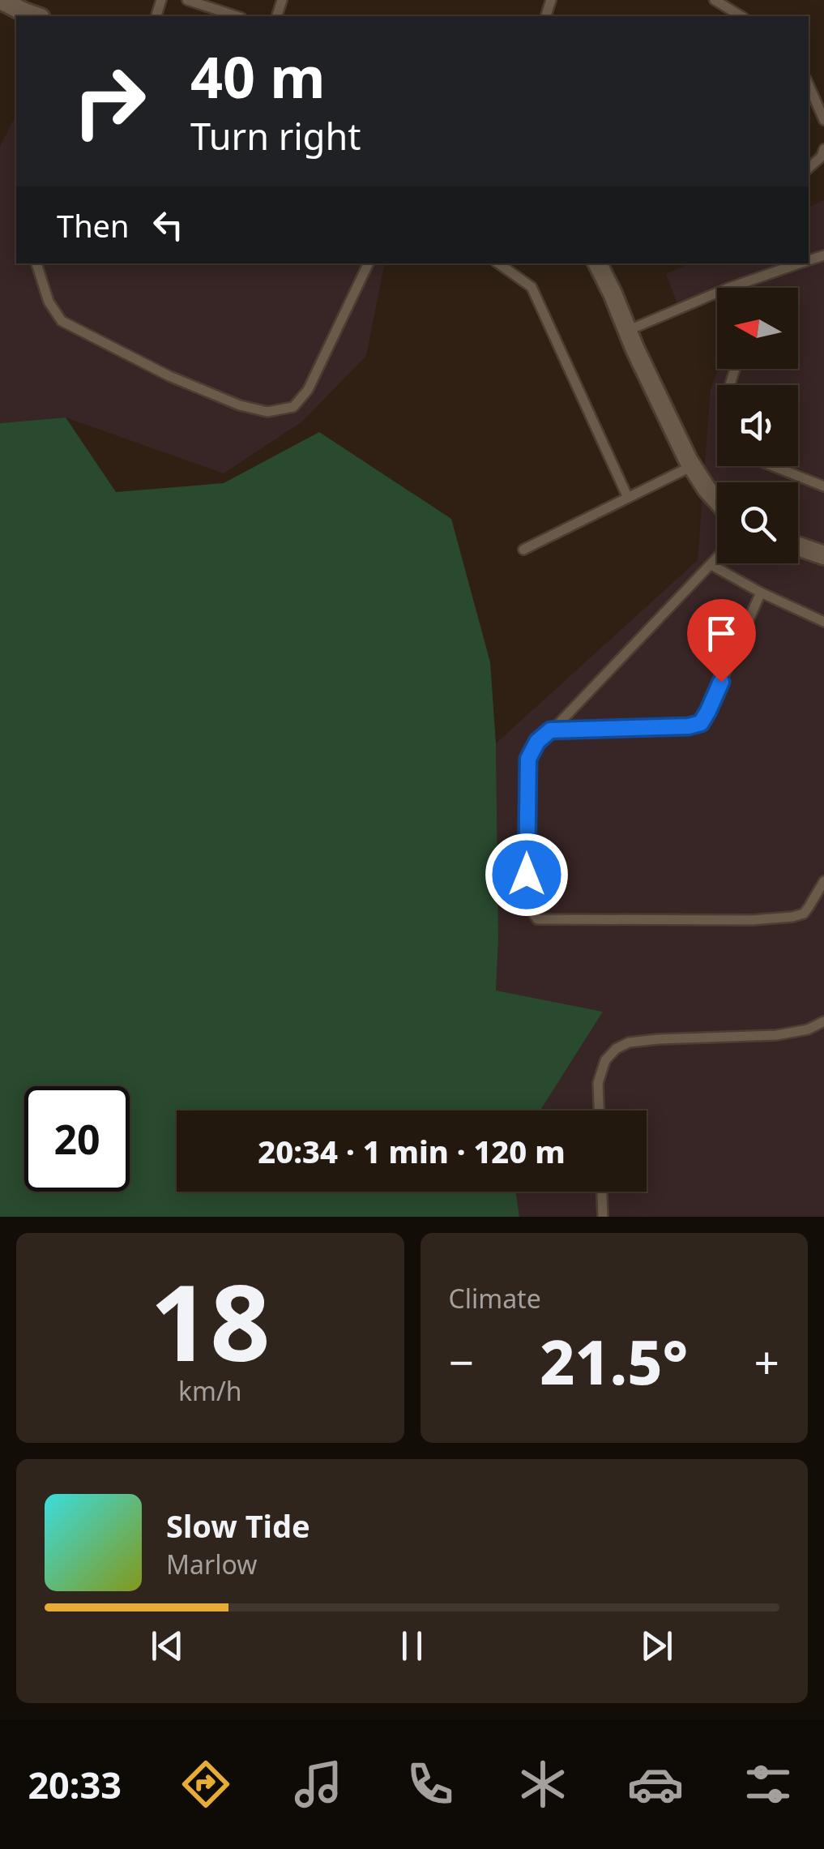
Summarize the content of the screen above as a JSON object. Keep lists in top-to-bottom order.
{
  "north": "left",
  "page": {
    "turn": ["40 m", "Turn right"],
    "then": "Then",
    "limit": "20",
    "trip": "20:34 · 1 min · 120 m",
    "tile": [
      ["18", "km/h"],
      "Climate"
    ],
    "heat": ["−", "21.5°", "+"],
    "song": ["Slow Tide", "Marlow"],
    "tabs": "20:33"
  }
}
